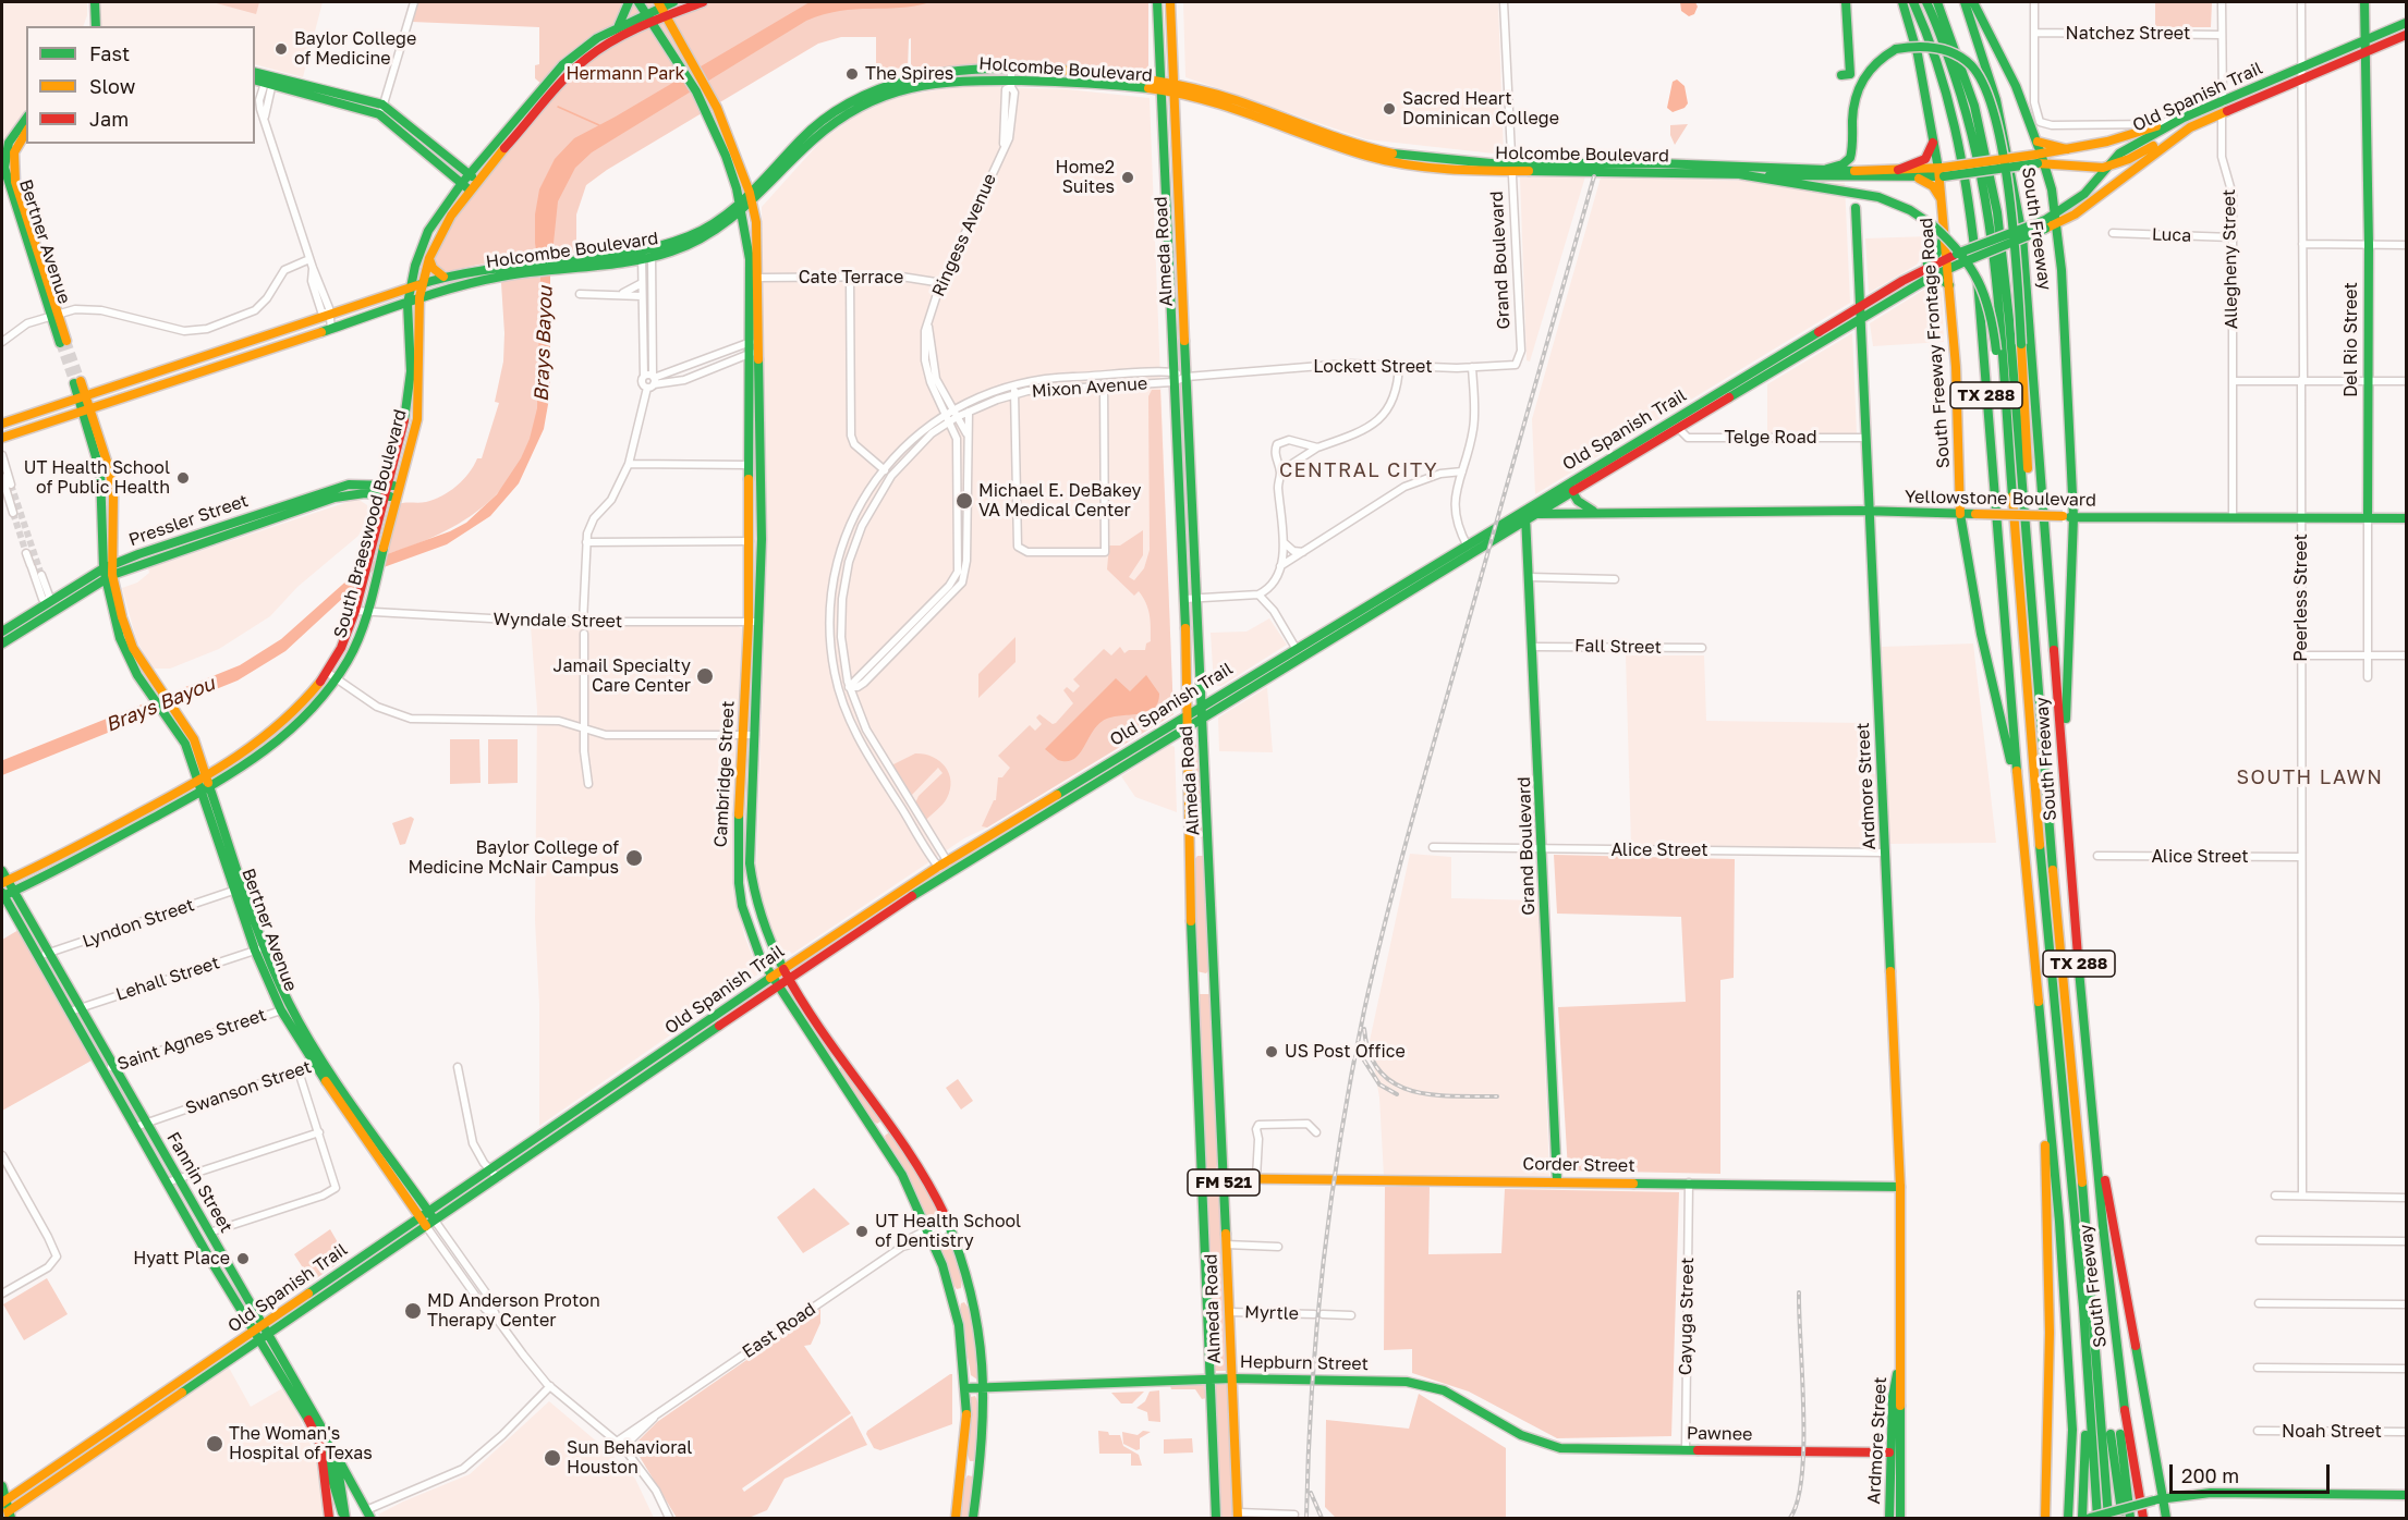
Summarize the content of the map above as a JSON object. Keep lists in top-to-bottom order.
{
  "streets": {
    "main road": [
      "Holcombe Boulevard",
      "Old Spanish Trail",
      "South Freeway",
      "Bertner Avenue",
      "Almeda Road",
      "Grand Boulevard",
      "Del Rio Street",
      "South Freeway Frontage Road",
      "TX 288",
      "Yellowstone Boulevard",
      "Pressler Street",
      "South Braeswood Boulevard",
      "Cambridge Street",
      "Ardmore Street",
      "Corder Street",
      "Fannin Street",
      "FM 521",
      "Hepburn Street",
      "Pawnee"
    ],
    "street": [
      "Natchez Street",
      "Ringess Avenue",
      "Luca",
      "Allegheny Street",
      "Cate Terrace",
      "Lockett Street",
      "Mixon Avenue",
      "Telge Road",
      "Peerless Street",
      "Wyndale Street",
      "Fall Street",
      "Alice Street",
      "Lyndon Street",
      "Lehall Street",
      "Saint Agnes Street",
      "Swanson Street",
      "Myrtle",
      "Cayuga Street",
      "East Road",
      "Noah Street"
    ]
  },
  "crossings": [
    ["Natchez Street", "Allegheny Street"],
    ["Holcombe Boulevard", "Old Spanish Trail"],
    ["Holcombe Boulevard", "Ringess Avenue"],
    ["Holcombe Boulevard", "Bertner Avenue"],
    ["Holcombe Boulevard", "Almeda Road"],
    ["Holcombe Boulevard", "Grand Boulevard"],
    ["Holcombe Boulevard", "South Freeway Frontage Road"],
    ["Holcombe Boulevard", "South Braeswood Boulevard"],
    ["Holcombe Boulevard", "Cambridge Street"],
    ["Old Spanish Trail", "Bertner Avenue"],
    ["Old Spanish Trail", "Almeda Road"],
    ["Old Spanish Trail", "Allegheny Street"],
    ["Old Spanish Trail", "Grand Boulevard"],
    ["Old Spanish Trail", "Del Rio Street"],
    ["Old Spanish Trail", "South Freeway Frontage Road"],
    ["Old Spanish Trail", "Mixon Avenue"],
    ["Old Spanish Trail", "Telge Road"],
    ["Old Spanish Trail", "Yellowstone Boulevard"],
    ["Old Spanish Trail", "Peerless Street"],
    ["Old Spanish Trail", "Cambridge Street"],
    ["Old Spanish Trail", "Ardmore Street"],
    ["Old Spanish Trail", "Fannin Street"],
    ["South Freeway", "South Freeway Frontage Road"],
    ["Ringess Avenue", "Cate Terrace"],
    ["Ringess Avenue", "Mixon Avenue"],
    ["Luca", "Allegheny Street"],
    ["Bertner Avenue", "Pressler Street"],
    ["Bertner Avenue", "South Braeswood Boulevard"],
    ["Bertner Avenue", "Lyndon Street"],
    ["Bertner Avenue", "Lehall Street"],
    ["Bertner Avenue", "Saint Agnes Street"],
    ["Bertner Avenue", "Swanson Street"],
    ["Bertner Avenue", "East Road"],
    ["Almeda Road", "Lockett Street"],
    ["Almeda Road", "Mixon Avenue"],
    ["Almeda Road", "Corder Street"],
    ["Almeda Road", "Myrtle"],
    ["Almeda Road", "Hepburn Street"],
    ["Allegheny Street", "Yellowstone Boulevard"],
    ["Grand Boulevard", "Lockett Street"],
    ["Grand Boulevard", "Fall Street"],
    ["Grand Boulevard", "Alice Street"],
    ["Grand Boulevard", "Corder Street"],
    ["Cate Terrace", "Cambridge Street"],
    ["Del Rio Street", "Yellowstone Boulevard"],
    ["South Freeway Frontage Road", "Yellowstone Boulevard"],
    ["Lockett Street", "Mixon Avenue"],
    ["Telge Road", "Ardmore Street"],
    ["Yellowstone Boulevard", "Peerless Street"],
    ["Yellowstone Boulevard", "Ardmore Street"],
    ["Pressler Street", "South Braeswood Boulevard"],
    ["South Braeswood Boulevard", "Wyndale Street"],
    ["South Braeswood Boulevard", "Cambridge Street"],
    ["South Braeswood Boulevard", "Fannin Street"],
    ["Peerless Street", "Alice Street"],
    ["Wyndale Street", "Cambridge Street"],
    ["Cambridge Street", "East Road"],
    ["Cambridge Street", "Hepburn Street"],
    ["Ardmore Street", "Alice Street"],
    ["Ardmore Street", "Corder Street"],
    ["Ardmore Street", "Pawnee"],
    ["Lyndon Street", "Fannin Street"],
    ["Lehall Street", "Fannin Street"],
    ["Saint Agnes Street", "Fannin Street"],
    ["Swanson Street", "Fannin Street"],
    ["Corder Street", "Cayuga Street"],
    ["Cayuga Street", "Pawnee"],
    ["Hepburn Street", "Pawnee"]
  ],
  "districts": ["CENTRAL CITY", "SOUTH LAWN"],
  "water": ["Brays Bayou"],
  "parks": ["Hermann Park"],
  "places": [
    "Baylor College of Medicine",
    "The Spires",
    "Sacred Heart Dominican College",
    "Home2 Suites",
    "UT Health School of Public Health",
    "Michael E. DeBakey VA Medical Center",
    "Jamail Specialty Care Center",
    "Baylor College of Medicine McNair Campus",
    "US Post Office",
    "UT Health School of Dentistry",
    "Hyatt Place",
    "MD Anderson Proton Therapy Center",
    "The Woman's Hospital of Texas",
    "Sun Behavioral Houston"
  ],
  "legend": ["Fast", "Slow", "Jam"],
  "scale_bar": "200 m"
}
